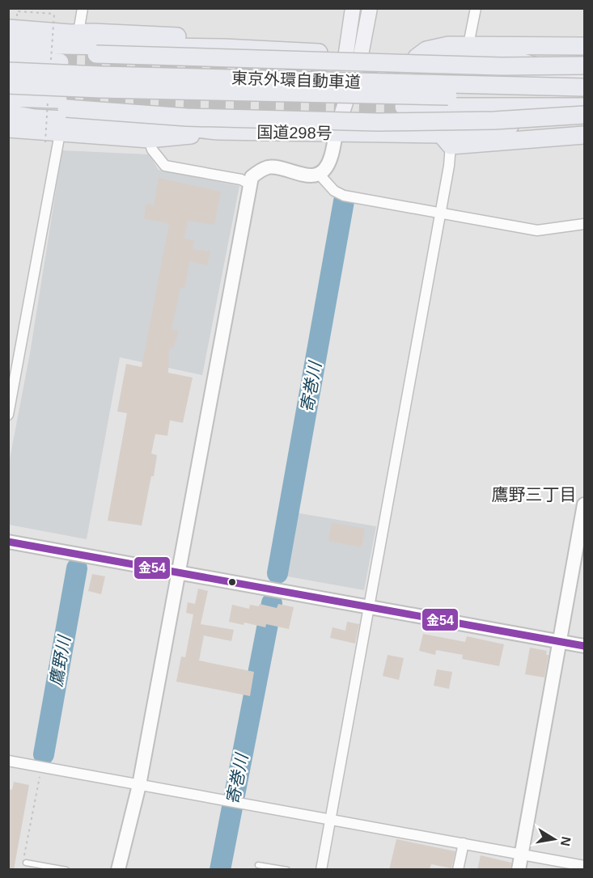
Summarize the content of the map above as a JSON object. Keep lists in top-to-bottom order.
{
  "streets": {
    "highway": ["東京外環自動車道", "国道298号"]
  },
  "crossings": [
    ["東京外環自動車道", "国道298号"]
  ],
  "districts": ["鷹野三丁目"],
  "water": ["寄巻川", "鷹野川"],
  "lines": ["transit line 金54"],
  "north": "right"
}
